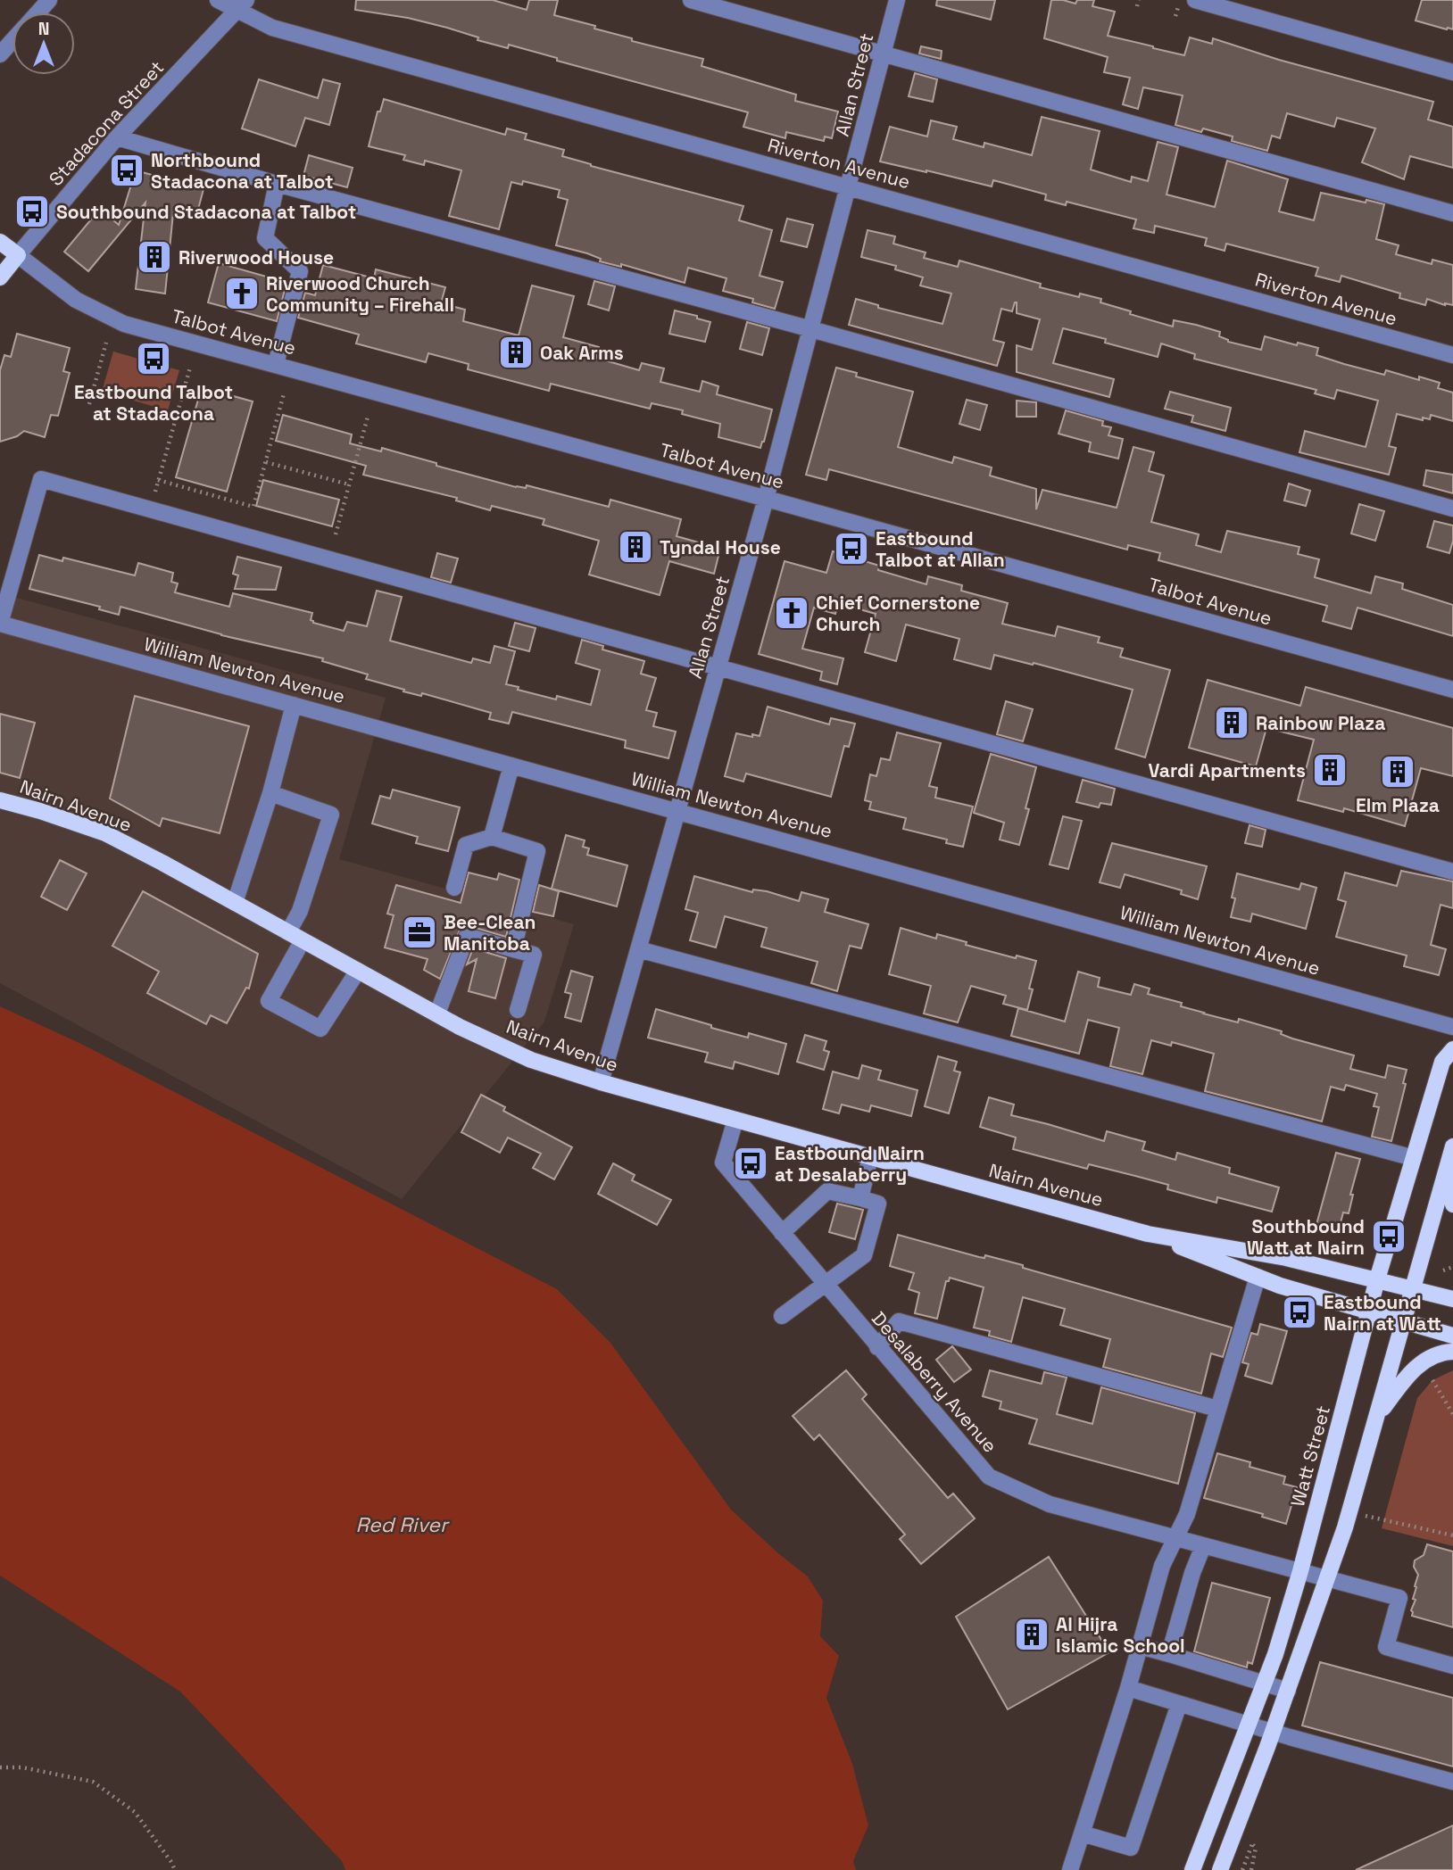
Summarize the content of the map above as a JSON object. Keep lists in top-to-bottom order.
{
  "streets": {
    "main road": [
      "Stadacona Street",
      "Talbot Avenue",
      "Nairn Avenue",
      "Watt Street"
    ],
    "street": [
      "Allan Street",
      "Riverton Avenue",
      "William Newton Avenue",
      "Desalaberry Avenue"
    ]
  },
  "crossings": [
    ["Allan Street", "Riverton Avenue"],
    ["Allan Street", "Talbot Avenue"],
    ["Allan Street", "William Newton Avenue"],
    ["Allan Street", "Nairn Avenue"],
    ["Stadacona Street", "Riverton Avenue"],
    ["Stadacona Street", "Talbot Avenue"],
    ["Nairn Avenue", "Desalaberry Avenue"],
    ["Nairn Avenue", "Watt Street"],
    ["Desalaberry Avenue", "Watt Street"]
  ],
  "water": ["Red River"],
  "places": {
    "bus stop": [
      "Northbound Stadacona at Talbot",
      "Southbound Stadacona at Talbot",
      "Eastbound Talbot at Stadacona",
      "Eastbound Talbot at Allan",
      "Eastbound Nairn at Desalaberry",
      "Southbound Watt at Nairn",
      "Eastbound Nairn at Watt"
    ],
    "building": [
      "Riverwood House",
      "Oak Arms",
      "Tyndal House",
      "Rainbow Plaza",
      "Vardi Apartments",
      "Elm Plaza",
      "Al Hijra Islamic School"
    ],
    "church": ["Riverwood Church Community – Firehall", "Chief Cornerstone Church"],
    "office": ["Bee-Clean Manitoba"]
  },
  "north": "top"
}
